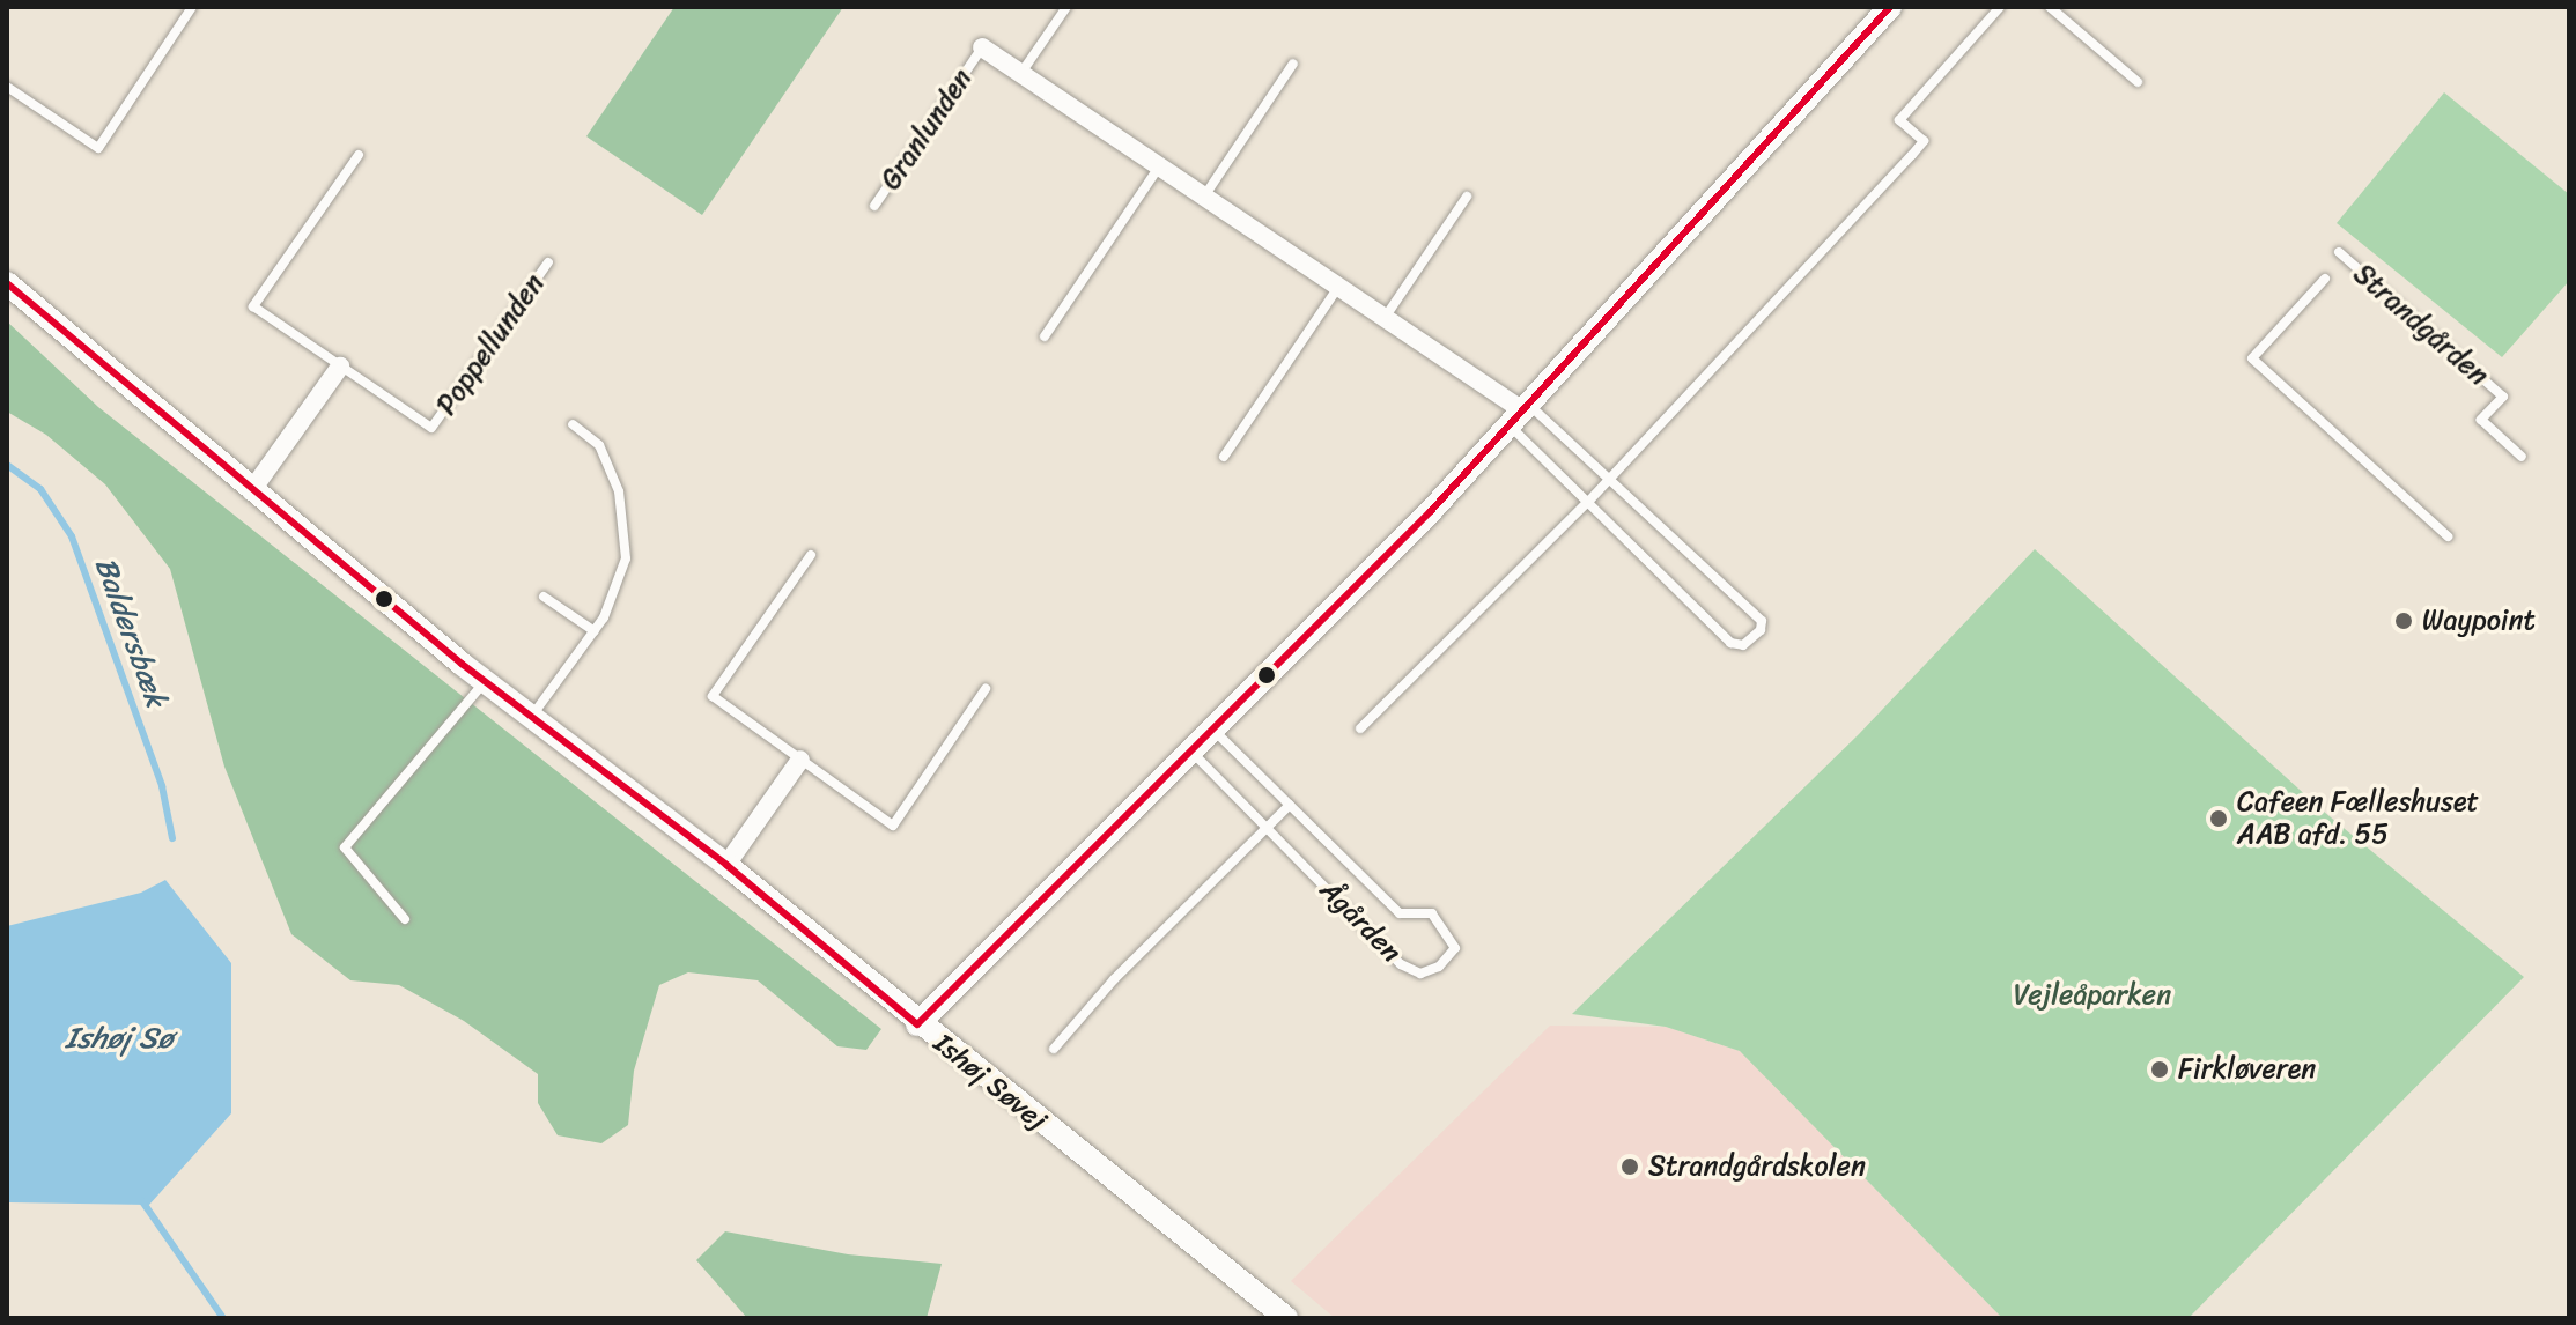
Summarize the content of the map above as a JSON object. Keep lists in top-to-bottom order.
{
  "streets": {
    "street": ["Granlunden", "Ishøj Søvej"],
    "lane": ["Strandgården", "Poppellunden", "Ågården"]
  },
  "water": ["Baldersbæk", "Ishøj Sø"],
  "parks": ["Vejleåparken"],
  "places": [
    "Waypoint",
    "Cafeen Fælleshuset AAB afd. 55",
    "Firkløveren",
    "Strandgårdskolen"
  ]
}
